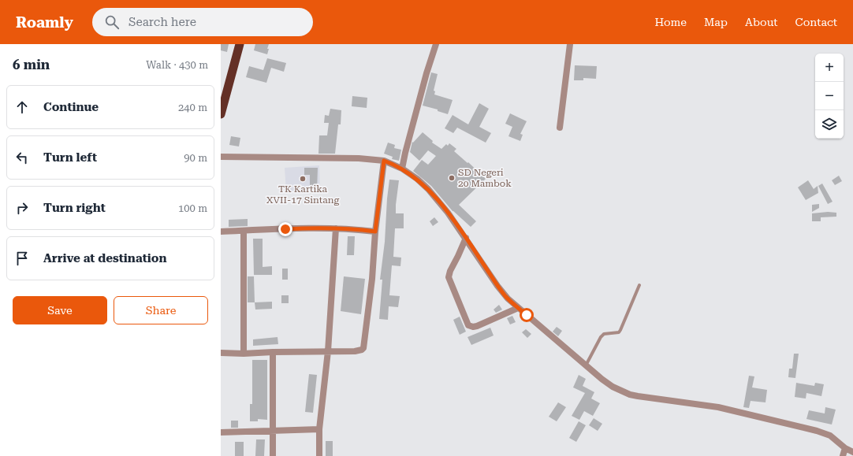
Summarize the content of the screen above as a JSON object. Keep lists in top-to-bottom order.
{
  "places": ["SD Negeri 20 Mambok", "TK Kartika XVII-17 Sintang"],
  "page": {
    "header": "Roamly",
    "search": "Search here",
    "nav": [
      "Home",
      "Map",
      "About",
      "Contact"
    ],
    "heading": ["6 min", "Walk · 430 m"],
    "map_buttons": ["+", "−"],
    "list": [
      ["Continue", "240 m"],
      ["Turn left", "90 m"],
      ["Turn right", "100 m"],
      "Arrive at destination"
    ],
    "buttons": ["Save", "Share"]
  }
}
